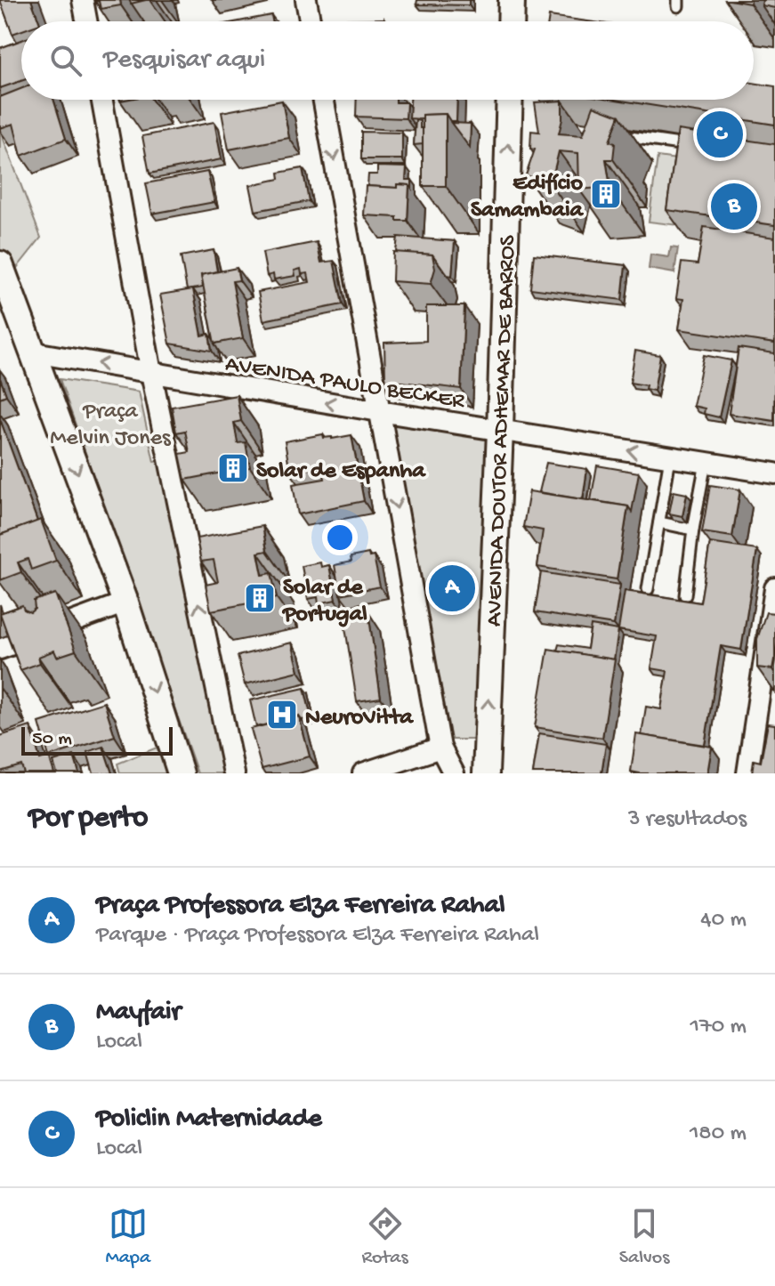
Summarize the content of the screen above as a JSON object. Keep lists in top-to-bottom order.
{
  "streets": {
    "street": ["AVENIDA PAULO BECKER", "AVENIDA DOUTOR ADHEMAR DE BARROS"]
  },
  "crossings": [
    ["AVENIDA PAULO BECKER", "AVENIDA DOUTOR ADHEMAR DE BARROS"]
  ],
  "one_way": ["AVENIDA PAULO BECKER"],
  "parks": ["Praça Melvin Jones"],
  "places": {
    "building": ["Edifício Samambaia", "Solar de Espanha", "Solar de Portugal"],
    "hospital": ["NeuroVitta"]
  },
  "scale_bar": "50 m",
  "page": {
    "search": "Pesquisar aqui",
    "pins": ["C", "B", "A"],
    "scale": "50 m",
    "heading": ["Por perto", "3 resultados"],
    "list": [
      {
        "mark": "A",
        "name": "Praça Professora Elza Ferreira Rahal",
        "note": "Parque · Praça Professora Elza Ferreira Rahal",
        "value": "40 m"
      },
      {
        "mark": "B",
        "name": "Mayfair",
        "note": "Local",
        "value": "170 m"
      },
      {
        "mark": "C",
        "name": "Policlin Maternidade",
        "note": "Local",
        "value": "180 m"
      }
    ],
    "nav": ["Mapa", "Rotas", "Salvos"]
  }
}
